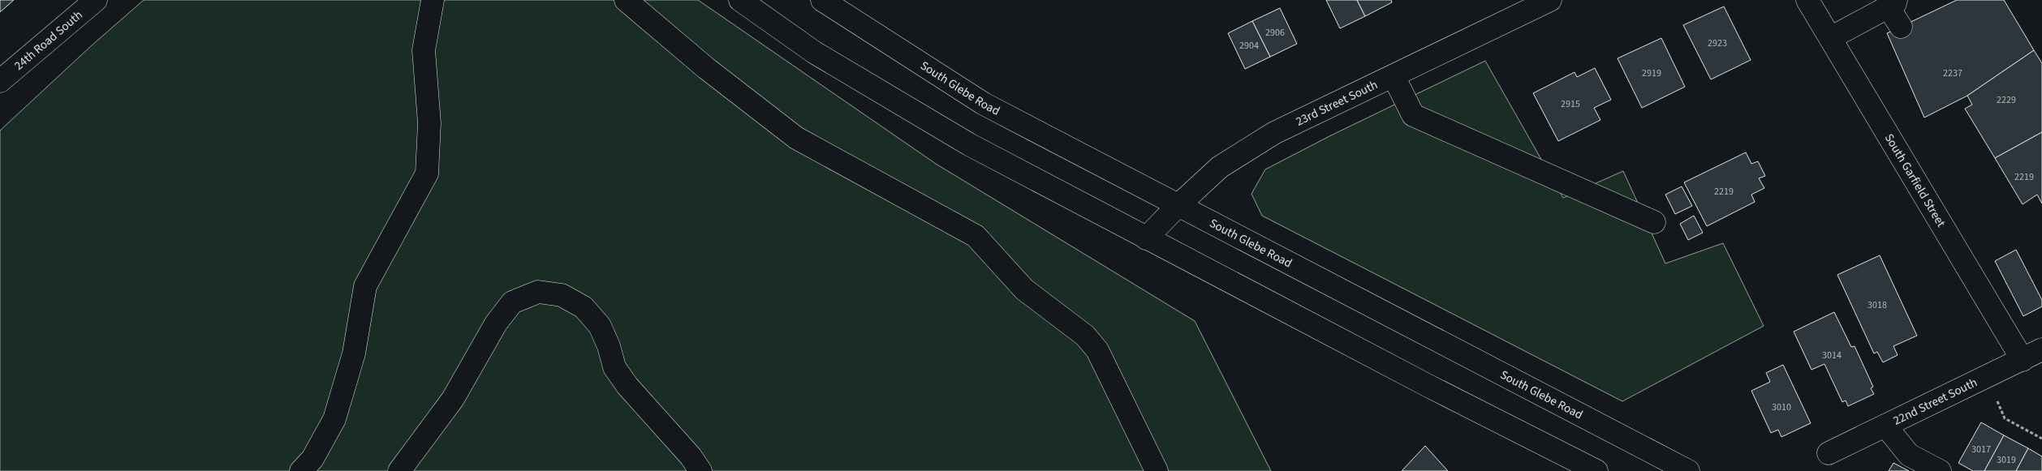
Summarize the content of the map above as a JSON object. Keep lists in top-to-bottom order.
{
  "streets": {
    "main road": [
      "24th Road South",
      "South Glebe Road",
      "23rd Street South",
      "South Garfield Street",
      "22nd Street South"
    ]
  },
  "crossings": [
    ["South Glebe Road", "23rd Street South"],
    ["South Garfield Street", "22nd Street South"]
  ],
  "house_numbers": [
    "2906",
    "2923",
    "2904",
    "2919",
    "2237",
    "2229",
    "2915",
    "2219",
    "2219",
    "3018",
    "3014",
    "3010",
    "3017",
    "3019"
  ]
}
